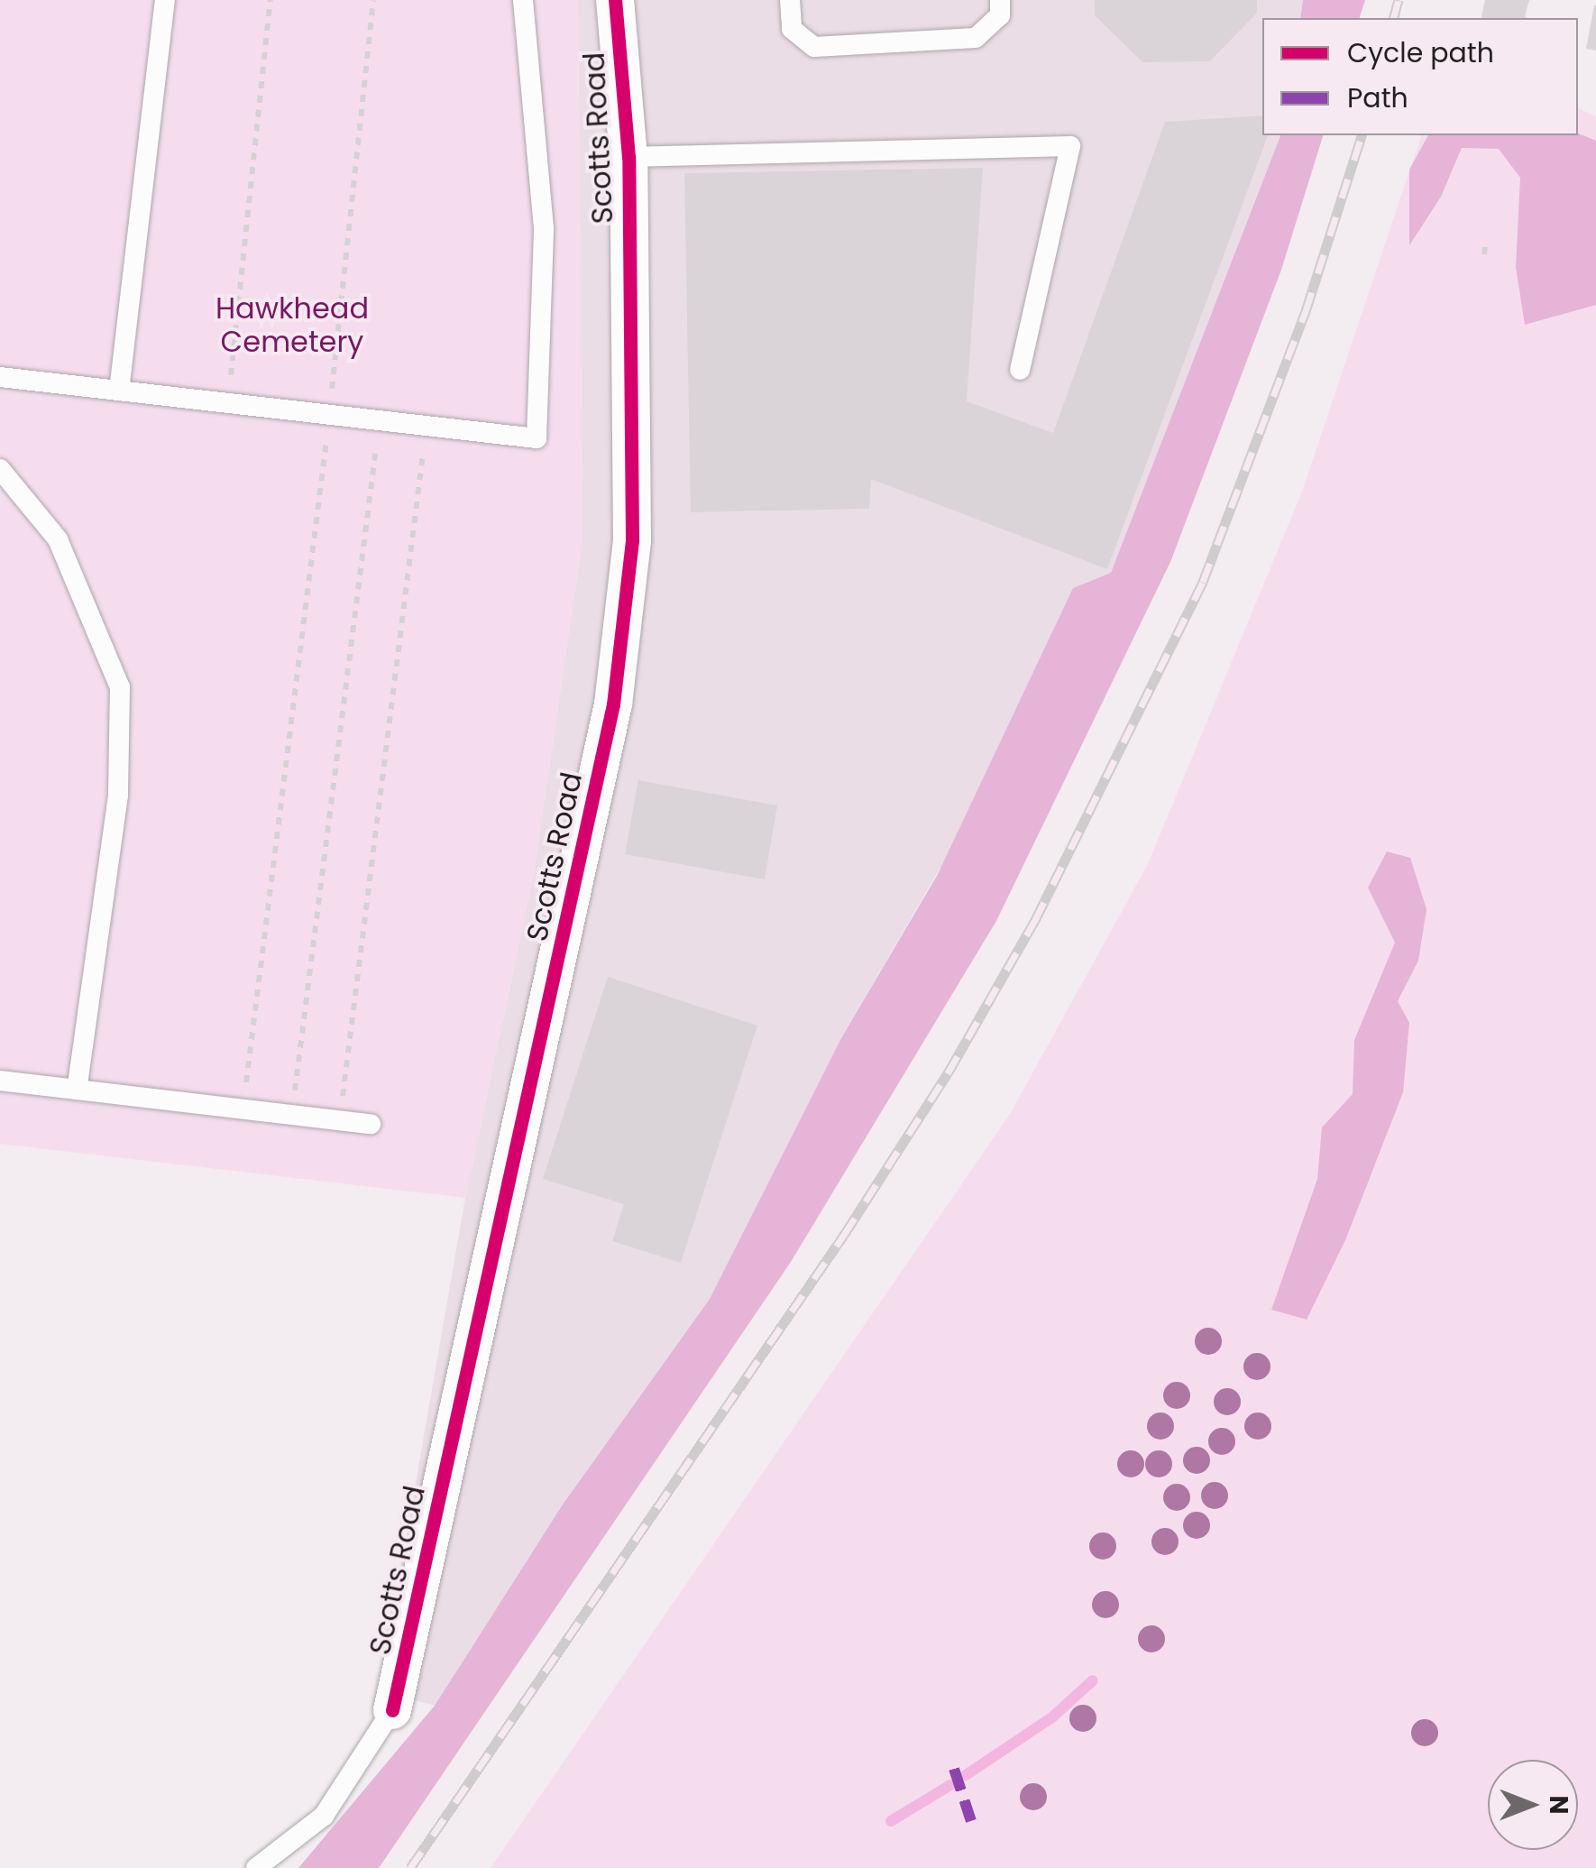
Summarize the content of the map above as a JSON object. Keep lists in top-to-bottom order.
{
  "streets": {
    "street": ["Scotts Road"]
  },
  "parks": ["Hawkhead Cemetery"],
  "legend": ["Cycle path", "Path"],
  "north": "right"
}
